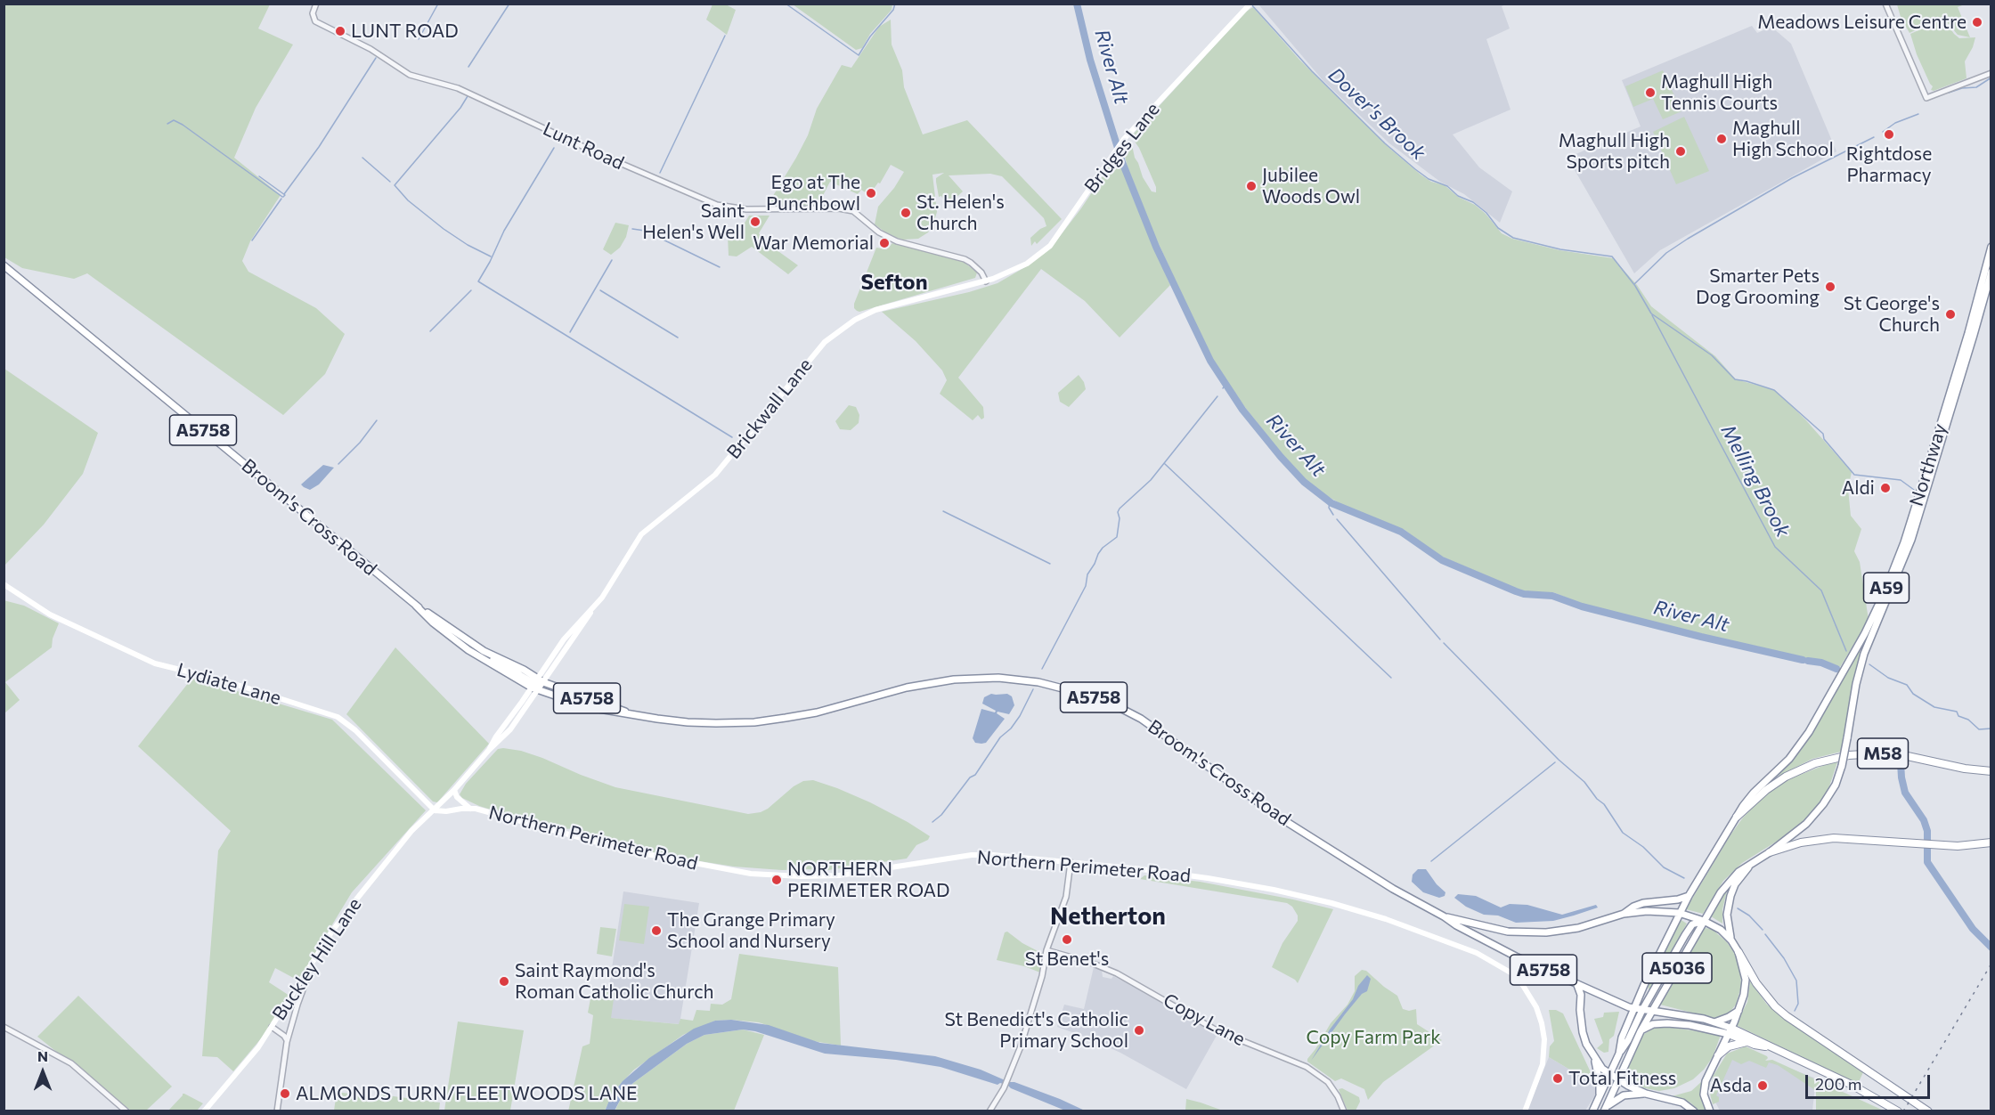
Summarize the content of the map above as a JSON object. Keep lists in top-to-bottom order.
{
  "streets": {
    "highway": [
      "A5758",
      "Northway",
      "Broom's Cross Road",
      "A59",
      "M58",
      "A5036"
    ],
    "main road": [
      "Bridges Lane",
      "Brickwall Lane",
      "Lydiate Lane",
      "Northern Perimeter Road",
      "Buckley Hill Lane"
    ],
    "street": ["Lunt Road", "Copy Lane"]
  },
  "crossings": [
    ["Lunt Road", "Brickwall Lane"],
    ["Bridges Lane", "Brickwall Lane"],
    ["Brickwall Lane", "Broom's Cross Road"],
    ["Brickwall Lane", "Lydiate Lane"],
    ["Brickwall Lane", "Northern Perimeter Road"],
    ["Brickwall Lane", "Buckley Hill Lane"],
    ["A5758", "Broom's Cross Road"],
    ["A5758", "A59"],
    ["A5758", "A5036"],
    ["Northway", "A59"],
    ["Northway", "M58"],
    ["Broom's Cross Road", "A5036"],
    ["A59", "M58"],
    ["A59", "A5036"],
    ["Lydiate Lane", "Northern Perimeter Road"],
    ["Lydiate Lane", "Buckley Hill Lane"],
    ["Northern Perimeter Road", "Buckley Hill Lane"]
  ],
  "districts": ["Sefton", "Netherton"],
  "water": ["River Alt", "Dover's Brook", "Melling Brook"],
  "parks": ["Copy Farm Park"],
  "places": [
    "Meadows Leisure Centre",
    "LUNT ROAD",
    "Maghull High Tennis Courts",
    "Rightdose Pharmacy",
    "Maghull High School",
    "Maghull High Sports pitch",
    "Jubilee Woods Owl",
    "Ego at The Punchbowl",
    "St. Helen's Church",
    "Saint Helen's Well",
    "War Memorial",
    "Smarter Pets Dog Grooming",
    "St George's Church",
    "Aldi",
    "NORTHERN PERIMETER ROAD",
    "The Grange Primary School and Nursery",
    "St Benet's",
    "Saint Raymond's Roman Catholic Church",
    "St Benedict's Catholic Primary School",
    "Total Fitness",
    "Asda",
    "ALMONDS TURN/FLEETWOODS LANE"
  ],
  "scale_bar": "200 m",
  "north": "top"
}
